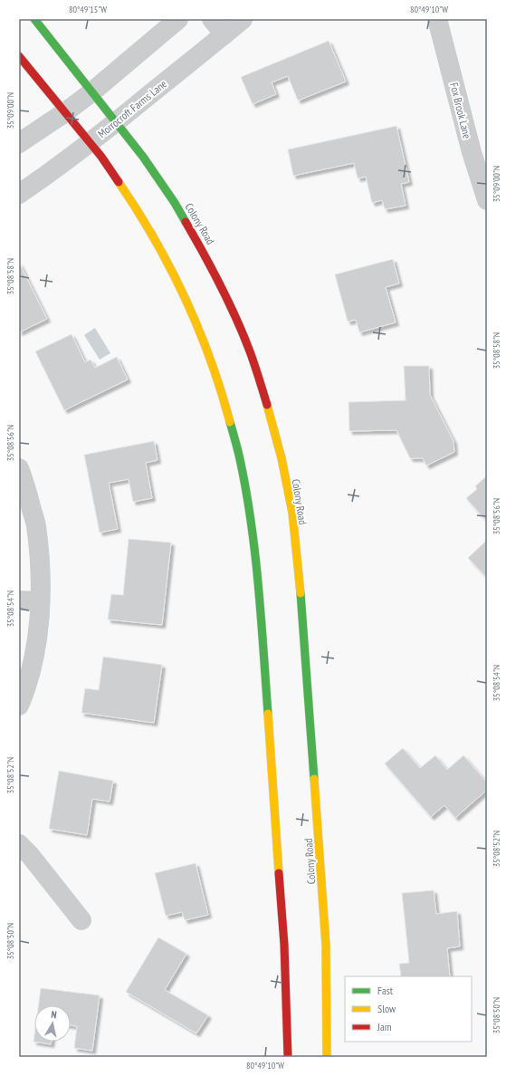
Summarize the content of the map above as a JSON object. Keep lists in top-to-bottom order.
{
  "streets": {
    "main road": ["Colony Road"],
    "street": ["Morrocroft Farms Lane", "Fox Brook Lane"]
  },
  "crossings": [
    ["Morrocroft Farms Lane", "Colony Road"]
  ],
  "legend": ["Fast", "Slow", "Jam"],
  "north": "top",
  "coordinates": [
    "80°49'15\"W",
    "80°49'10\"W",
    "35°09'00\"N",
    "35°08'58\"N",
    "35°08'56\"N",
    "35°08'54\"N",
    "35°08'52\"N",
    "35°08'50\"N"
  ]
}
